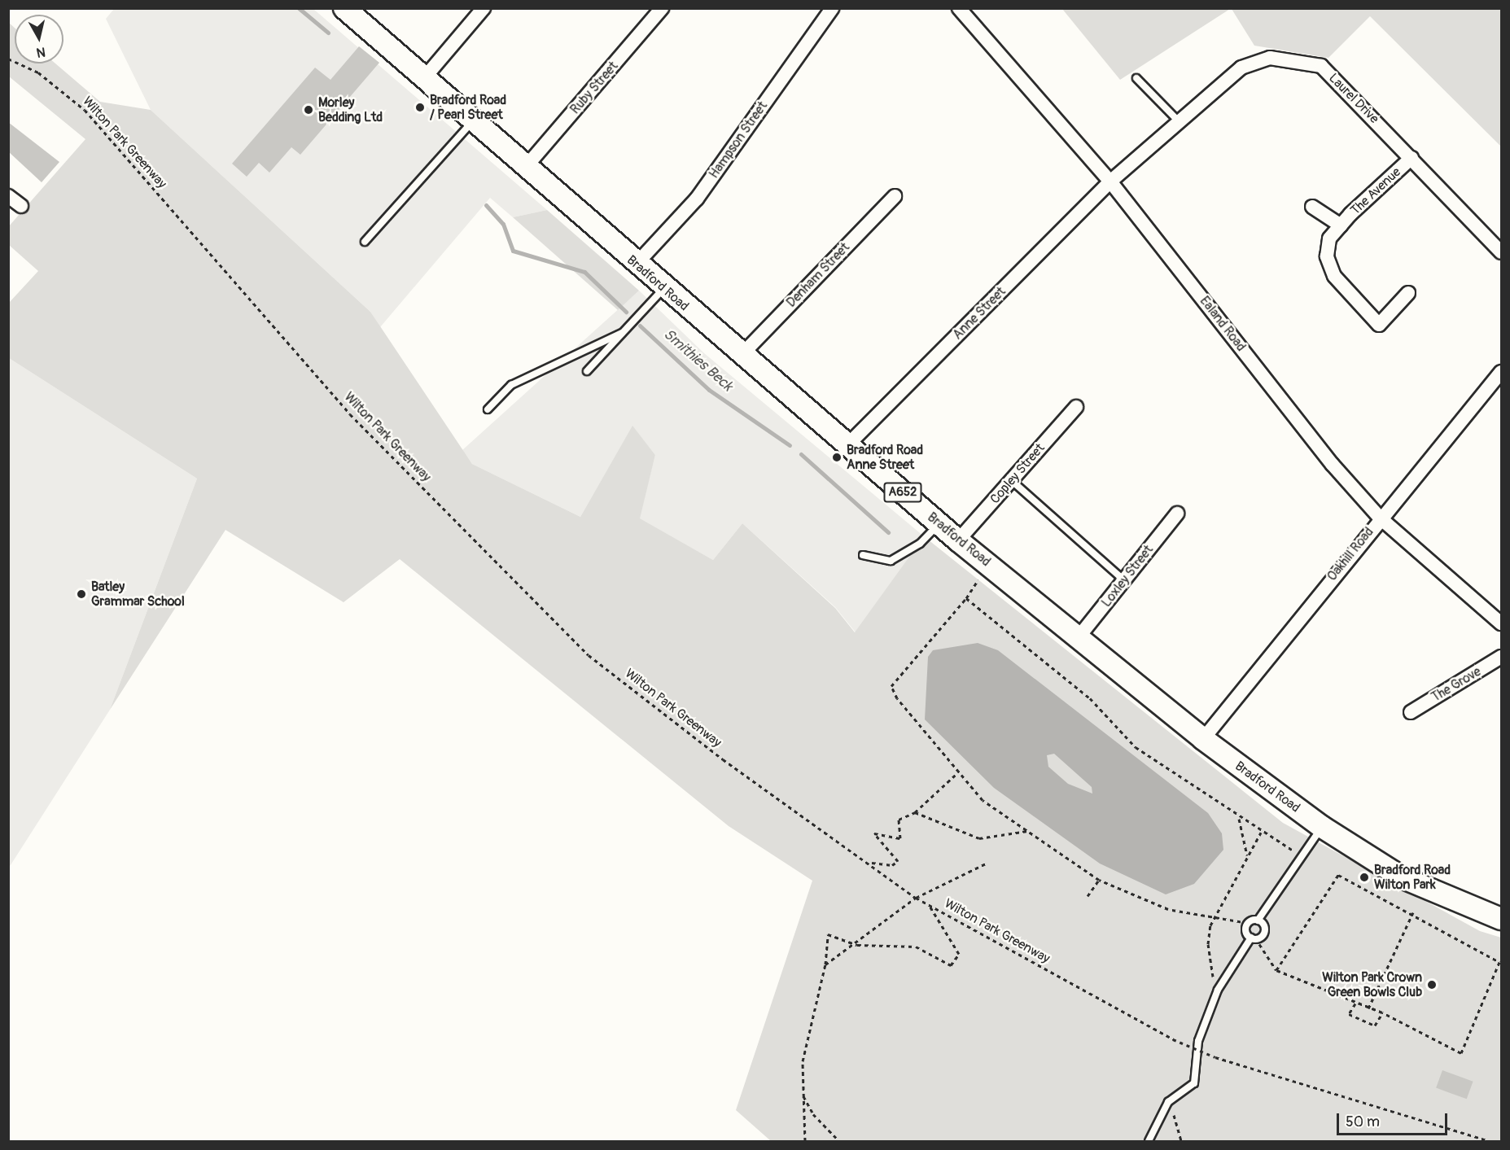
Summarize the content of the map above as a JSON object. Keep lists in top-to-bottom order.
{
  "streets": {
    "main road": ["Bradford Road", "A652"],
    "street": [
      "Ruby Street",
      "Laurel Drive",
      "Hampson Street",
      "The Avenue",
      "Denham Street",
      "Anne Street",
      "Ealand Road",
      "Copley Street",
      "Oakhill Road",
      "Loxley Street",
      "The Grove"
    ],
    "path": ["Wilton Park Greenway"]
  },
  "crossings": [
    ["Ruby Street", "Bradford Road"],
    ["Laurel Drive", "The Avenue"],
    ["Laurel Drive", "Anne Street"],
    ["Laurel Drive", "Ealand Road"],
    ["Hampson Street", "Bradford Road"],
    ["Denham Street", "Bradford Road"],
    ["Bradford Road", "Anne Street"],
    ["Bradford Road", "Copley Street"],
    ["Bradford Road", "Oakhill Road"],
    ["Bradford Road", "Loxley Street"],
    ["Anne Street", "Ealand Road"],
    ["Ealand Road", "Oakhill Road"]
  ],
  "water": ["Smithies Beck"],
  "places": [
    "Bradford Road / Pearl Street",
    "Morley Bedding Ltd",
    "Bradford Road Anne Street",
    "Batley Grammar School",
    "Bradford Road Wilton Park",
    "Wilton Park Crown Green Bowls Club"
  ],
  "scale_bar": "50 m",
  "north": "bottom"
}
